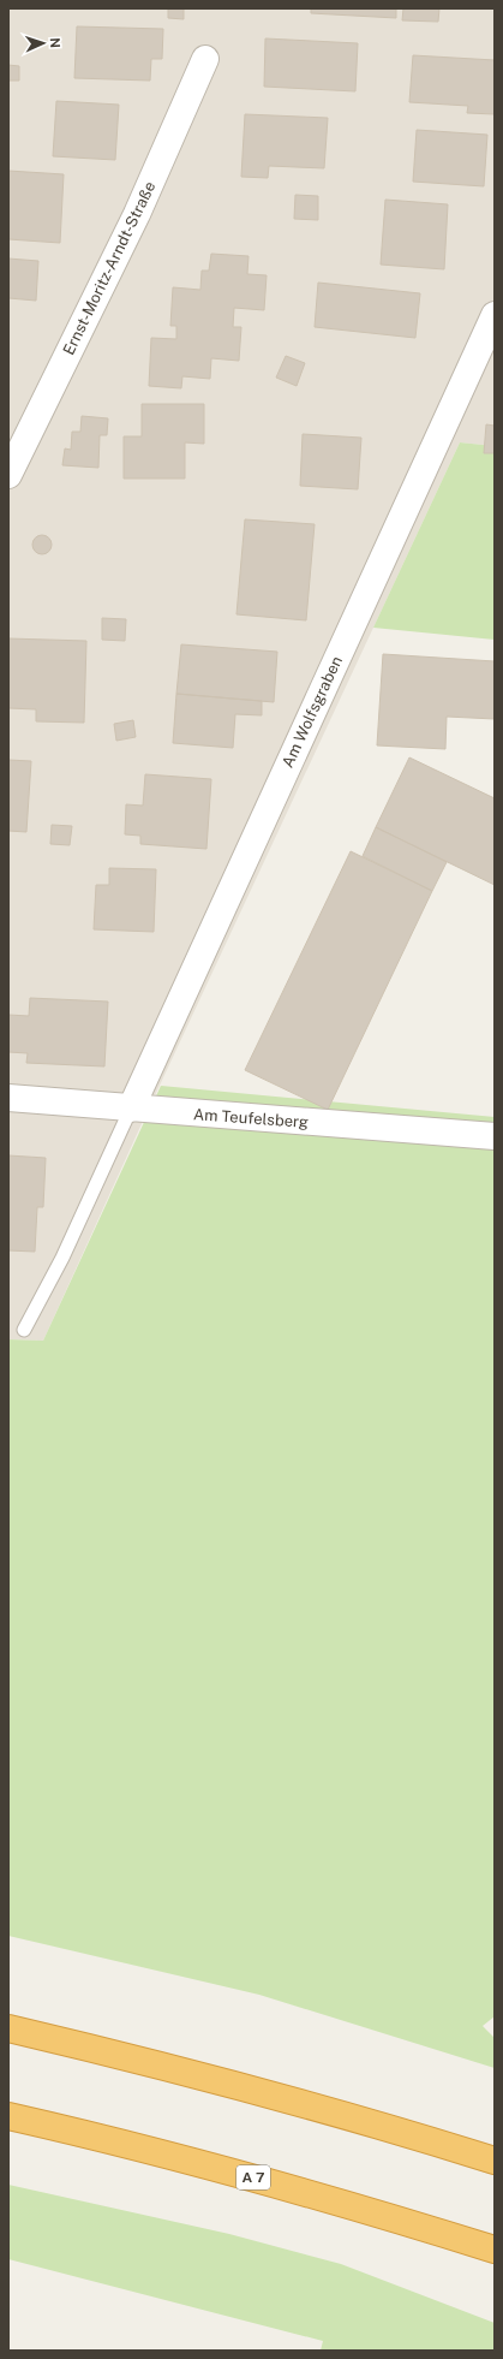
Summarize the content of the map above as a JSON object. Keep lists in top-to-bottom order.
{
  "streets": {
    "highway": ["A 7"],
    "street": ["Ernst-Moritz-Arndt-Straße", "Am Wolfsgraben", "Am Teufelsberg"]
  },
  "crossings": [
    ["Am Wolfsgraben", "Am Teufelsberg"]
  ],
  "north": "right"
}
